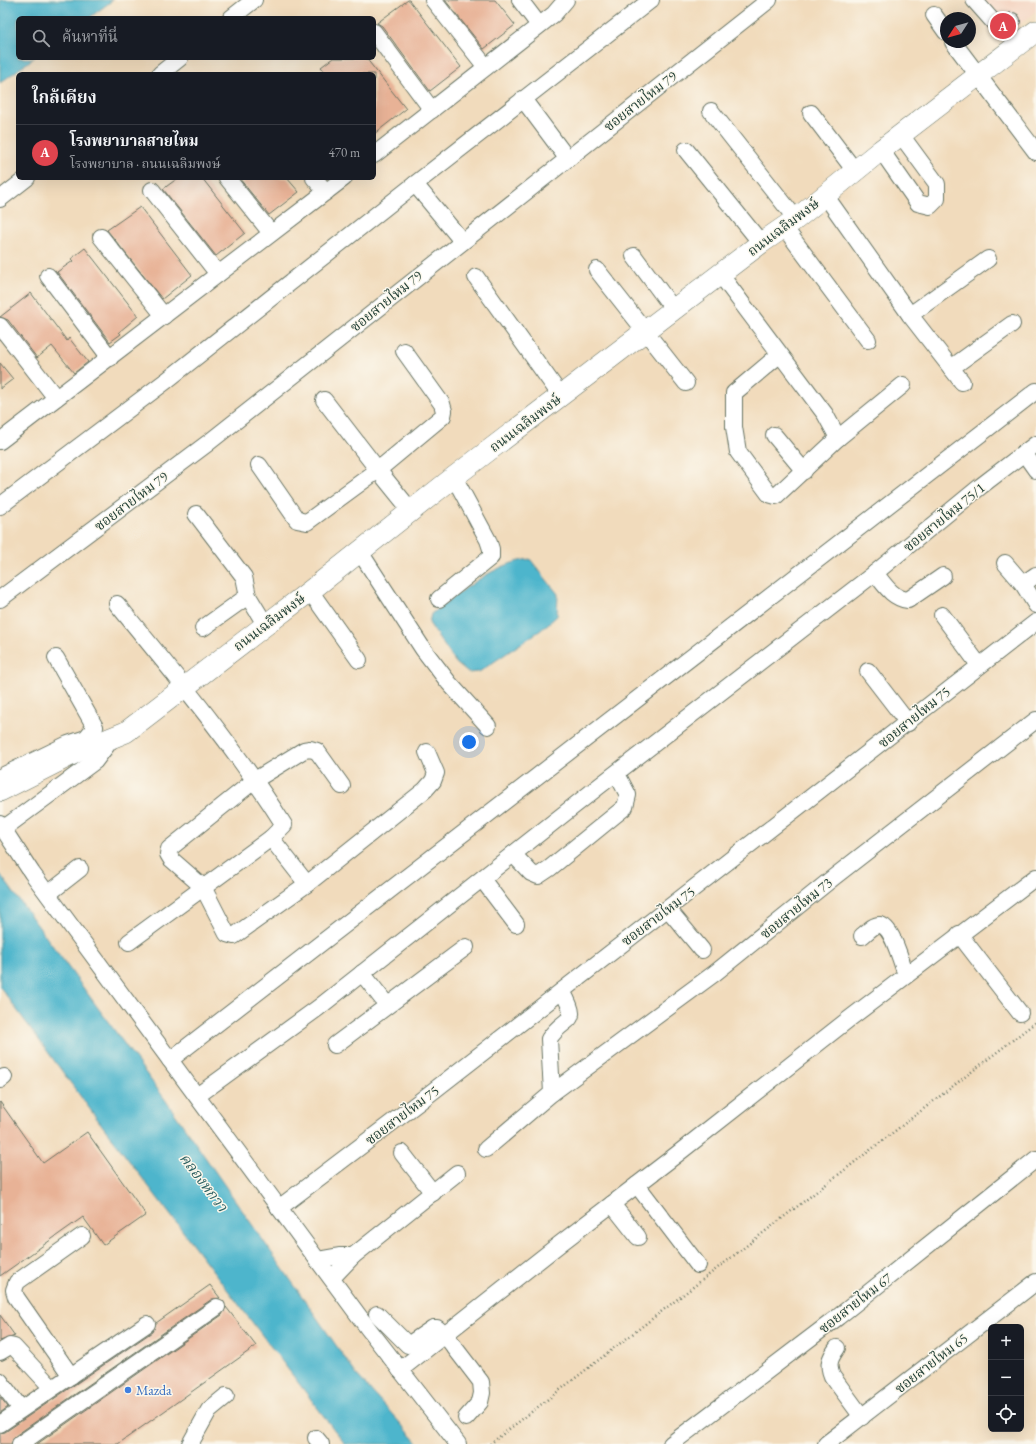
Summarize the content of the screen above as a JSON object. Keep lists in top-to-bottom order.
{
  "streets": {
    "main road": ["ถนนเฉลิมพงษ์"],
    "street": [
      "ซอยสายไหม 79",
      "ซอยสายไหม 75/1",
      "ซอยสายไหม 75",
      "ซอยสายไหม 73",
      "ซอยสายไหม 67",
      "ซอยสายไหม 65"
    ]
  },
  "water": ["คลองหกวา"],
  "places": ["Mazda"],
  "north": "bottom left",
  "page": {
    "pins": "A",
    "search": "ค้นหาที่นี่",
    "heading": "ใกล้เคียง",
    "list": [
      {
        "mark": "A",
        "name": "โรงพยาบาลสายไหม",
        "note": "โรงพยาบาล · ถนนเฉลิมพงษ์",
        "value": "470 m"
      }
    ],
    "map_buttons": ["+", "−"]
  }
}
